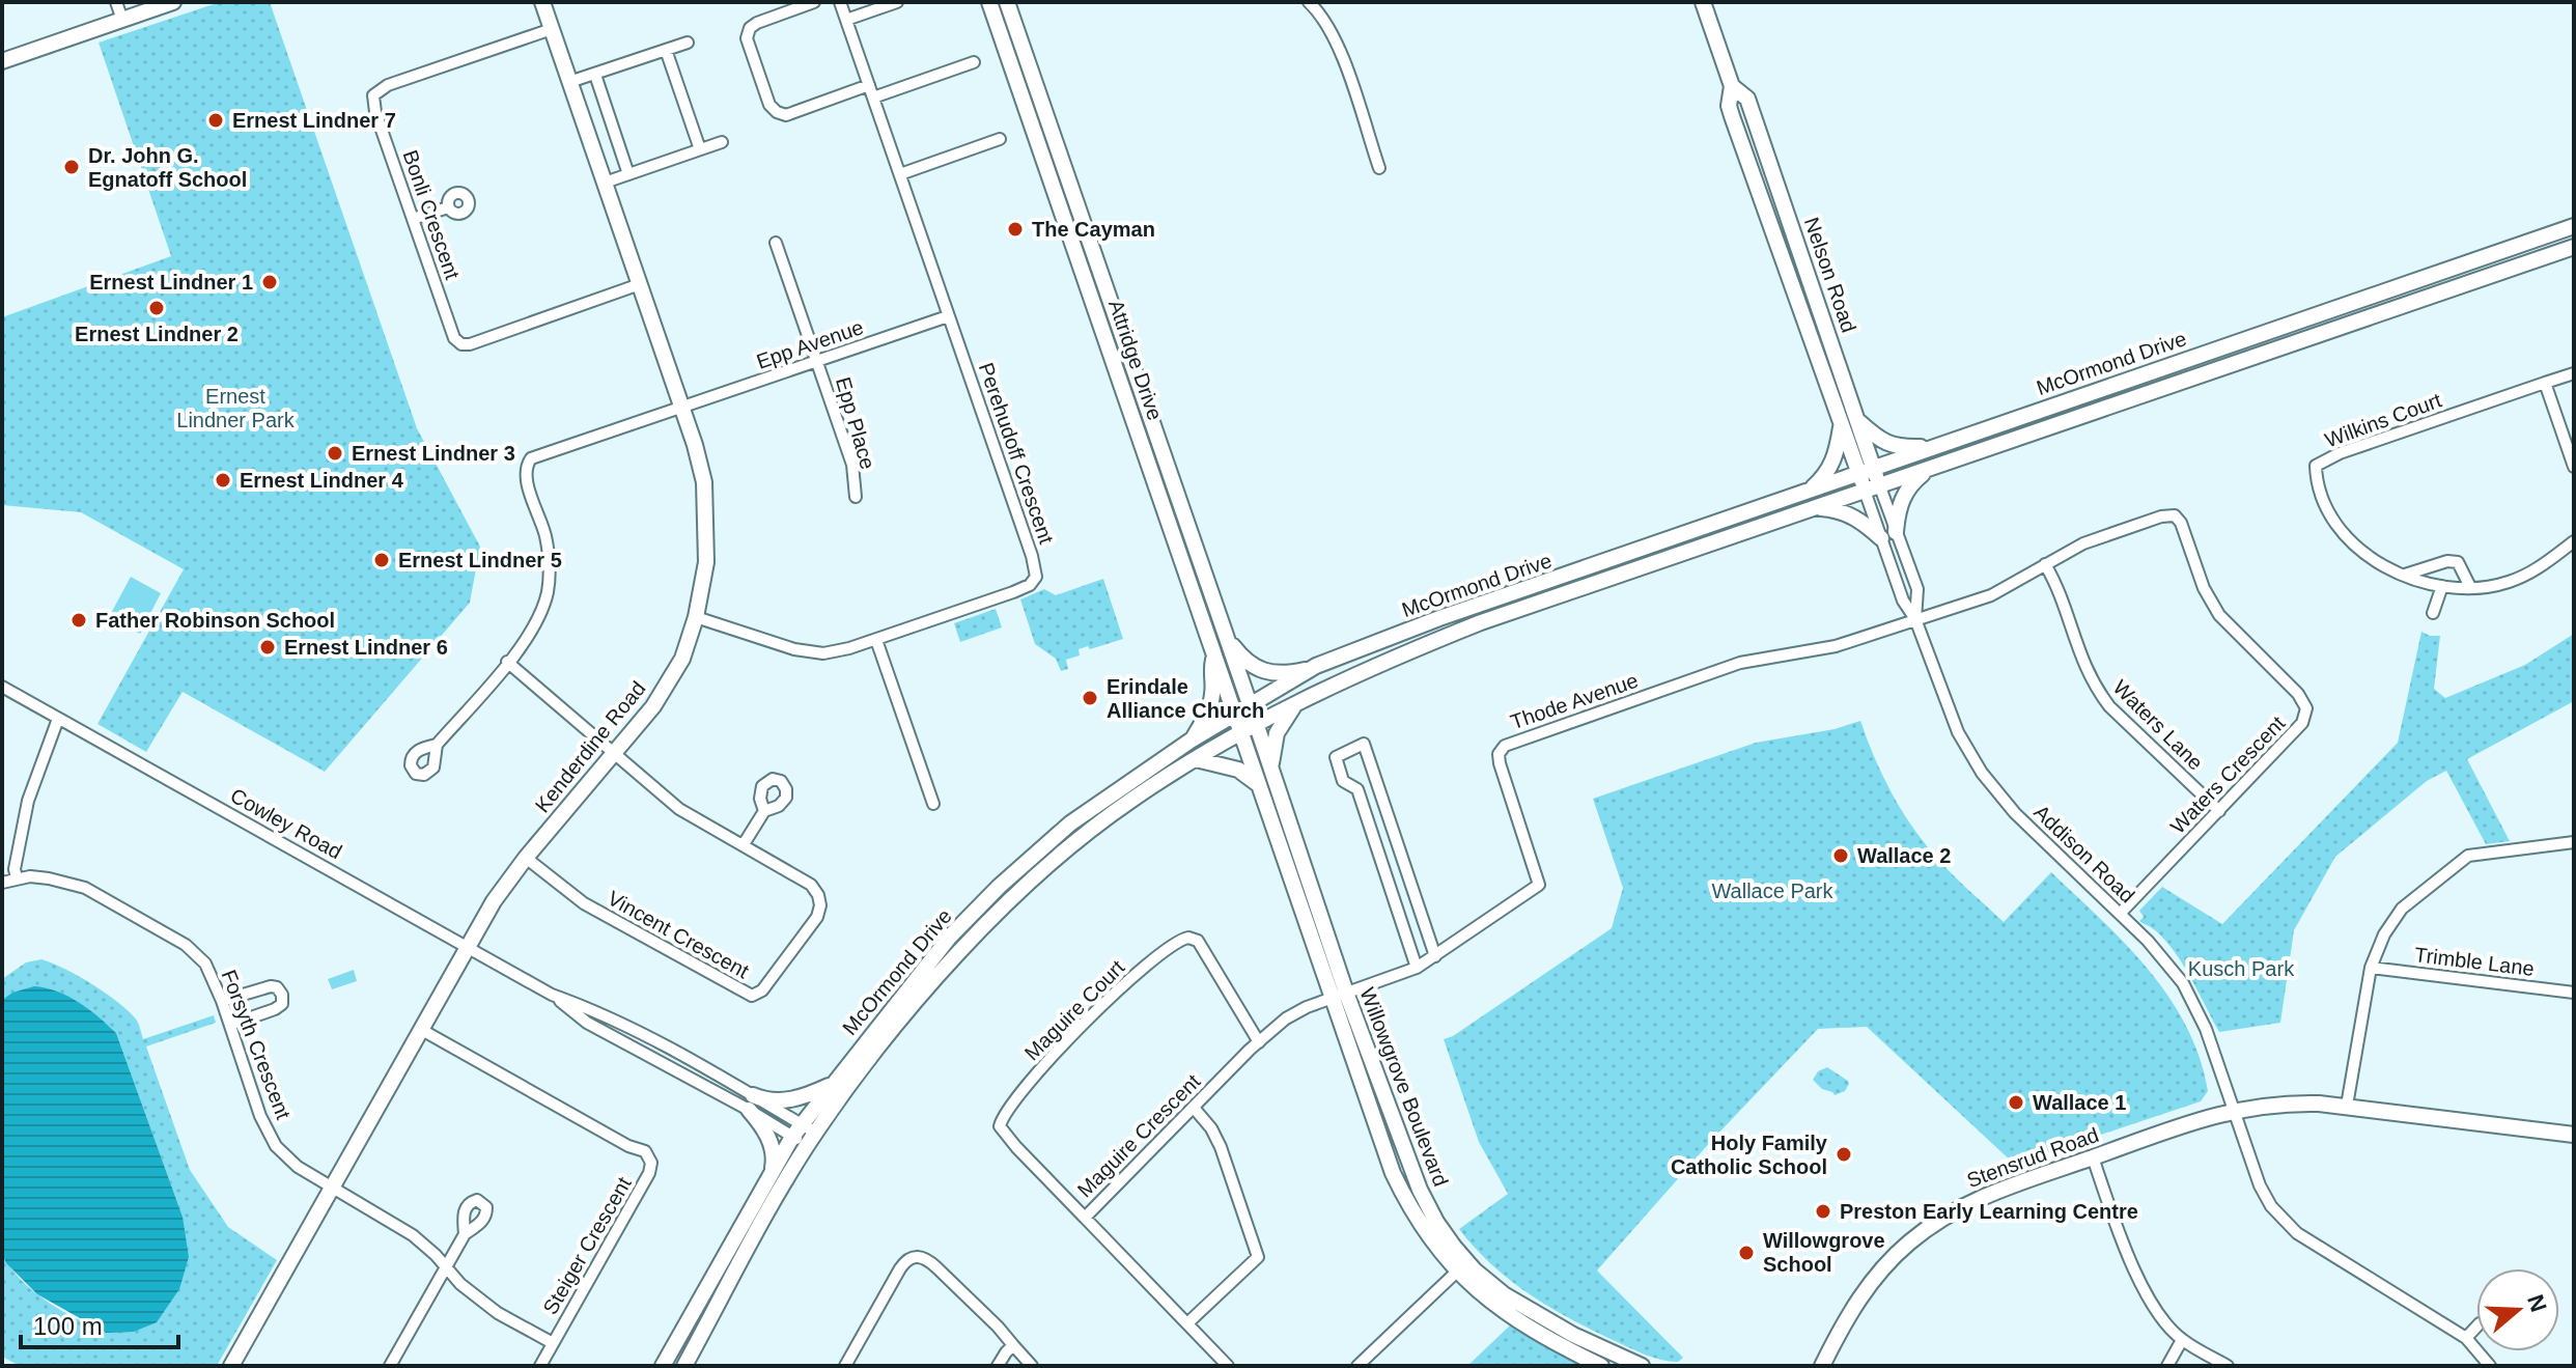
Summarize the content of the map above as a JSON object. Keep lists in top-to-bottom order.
{
  "streets": {
    "main road": [
      "Nelson Road",
      "Attridge Drive",
      "McOrmond Drive",
      "Kenderdine Road",
      "Willowgrove Boulevard",
      "Stensrud Road"
    ],
    "street": [
      "Bonli Crescent",
      "Epp Avenue",
      "Wilkins Court",
      "Epp Place",
      "Perehudoff Crescent",
      "Thode Avenue",
      "Waters Lane",
      "Waters Crescent",
      "Cowley Road",
      "Addison Road",
      "Vincent Crescent",
      "Trimble Lane",
      "Maguire Court",
      "Forsyth Crescent",
      "Maguire Crescent",
      "Steiger Crescent"
    ]
  },
  "crossings": [
    ["Bonli Crescent", "Kenderdine Road"],
    ["Nelson Road", "McOrmond Drive"],
    ["Nelson Road", "Addison Road"],
    ["Epp Avenue", "Epp Place"],
    ["Epp Avenue", "Perehudoff Crescent"],
    ["Epp Avenue", "Kenderdine Road"],
    ["Epp Avenue", "Vincent Crescent"],
    ["Attridge Drive", "McOrmond Drive"],
    ["Attridge Drive", "Willowgrove Boulevard"],
    ["McOrmond Drive", "Cowley Road"],
    ["McOrmond Drive", "Addison Road"],
    ["McOrmond Drive", "Willowgrove Boulevard"],
    ["Perehudoff Crescent", "Kenderdine Road"],
    ["Thode Avenue", "Waters Crescent"],
    ["Thode Avenue", "Addison Road"],
    ["Thode Avenue", "Willowgrove Boulevard"],
    ["Thode Avenue", "Maguire Crescent"],
    ["Waters Lane", "Waters Crescent"],
    ["Kenderdine Road", "Cowley Road"],
    ["Kenderdine Road", "Vincent Crescent"],
    ["Kenderdine Road", "Forsyth Crescent"],
    ["Kenderdine Road", "Steiger Crescent"],
    ["Waters Crescent", "Addison Road"],
    ["Addison Road", "Stensrud Road"],
    ["Maguire Court", "Maguire Crescent"],
    ["Forsyth Crescent", "Steiger Crescent"],
    ["Willowgrove Boulevard", "Maguire Crescent"]
  ],
  "parks": ["Ernest Lindner Park", "Wallace Park", "Kusch Park"],
  "places": [
    "Ernest Lindner 7",
    "Dr. John G. Egnatoff School",
    "The Cayman",
    "Ernest Lindner 1",
    "Ernest Lindner 2",
    "Ernest Lindner 3",
    "Ernest Lindner 4",
    "Ernest Lindner 5",
    "Father Robinson School",
    "Ernest Lindner 6",
    "Erindale Alliance Church",
    "Wallace 2",
    "Wallace 1",
    "Holy Family Catholic School",
    "Preston Early Learning Centre",
    "Willowgrove School"
  ],
  "scale_bar": "100 m",
  "north": "right"
}
